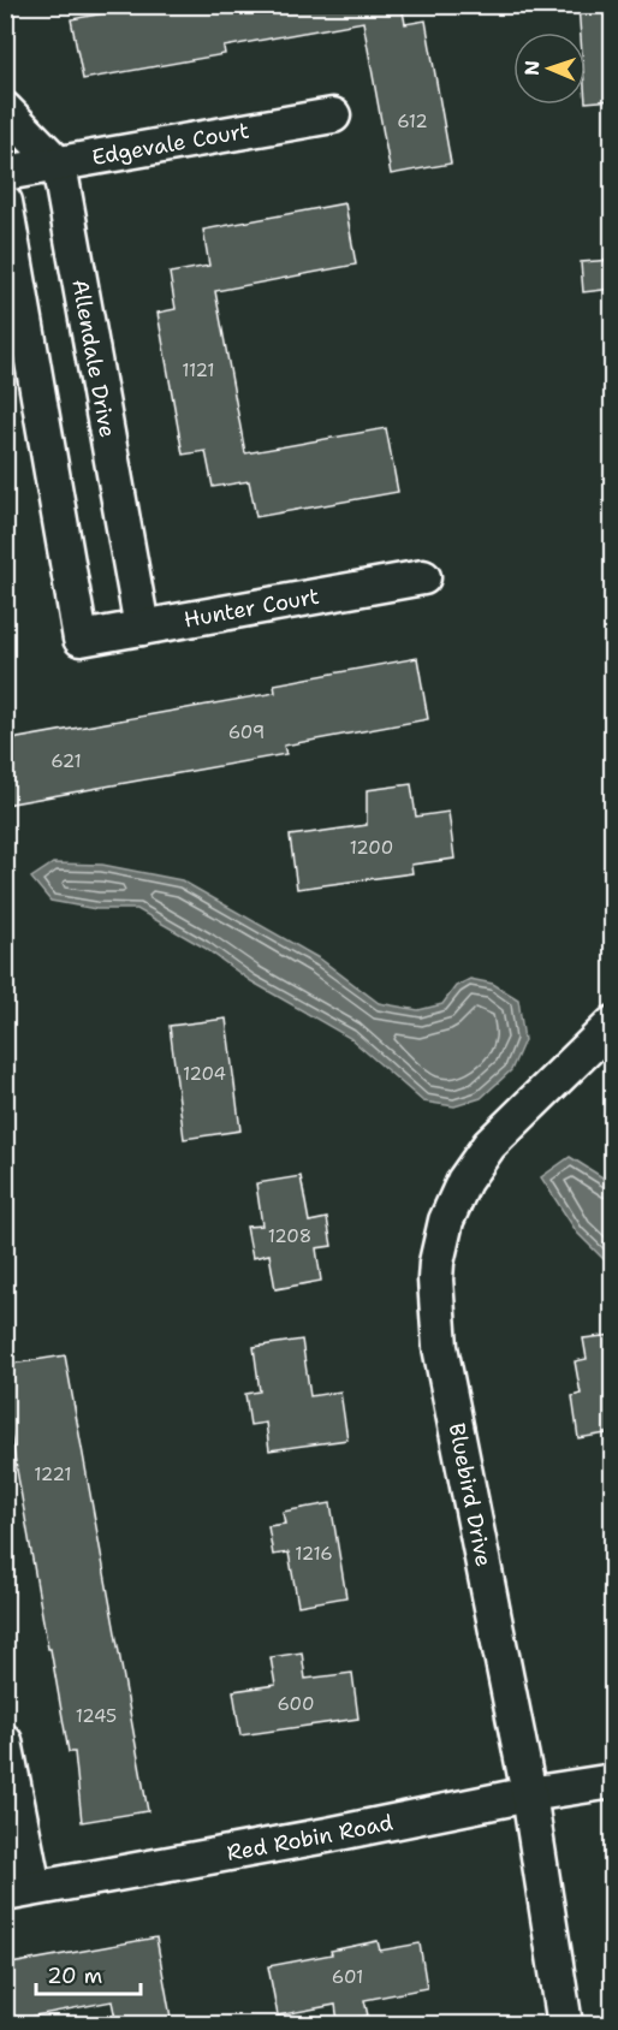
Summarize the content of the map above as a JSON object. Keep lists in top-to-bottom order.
{
  "streets": {
    "street": [
      "Edgevale Court",
      "Allendale Drive",
      "Hunter Court",
      "Bluebird Drive",
      "Red Robin Road"
    ]
  },
  "crossings": [
    ["Edgevale Court", "Allendale Drive"],
    ["Allendale Drive", "Hunter Court"],
    ["Bluebird Drive", "Red Robin Road"]
  ],
  "house_numbers": [
    "612",
    "1121",
    "609",
    "621",
    "1200",
    "1204",
    "1208",
    "1221",
    "1216",
    "600",
    "1245",
    "601"
  ],
  "scale_bar": "20 m",
  "north": "left"
}
